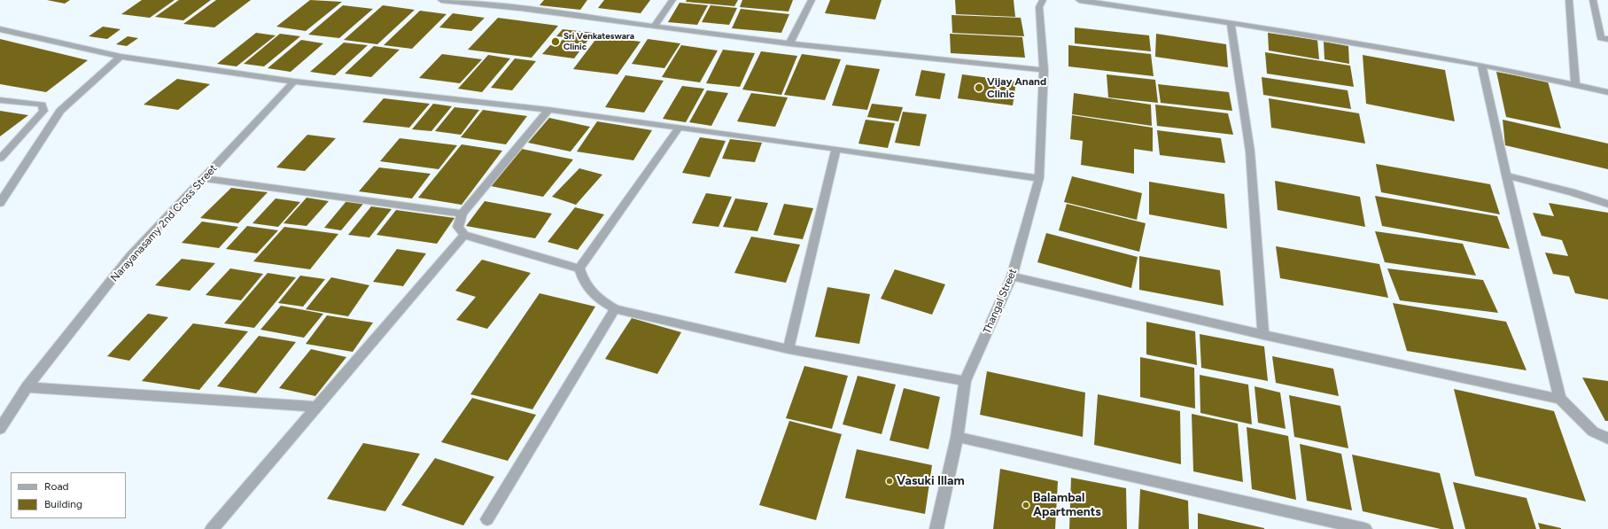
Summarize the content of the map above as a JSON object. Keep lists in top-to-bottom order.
{
  "streets": {
    "street": ["Narayanasamy 2nd Cross Street", "Thangal Street"]
  },
  "places": [
    "Sri Venkateswara Clinic",
    "Vijay Anand Clinic",
    "Vasuki Illam",
    "Balambal Apartments"
  ],
  "legend": ["Road", "Building"]
}
